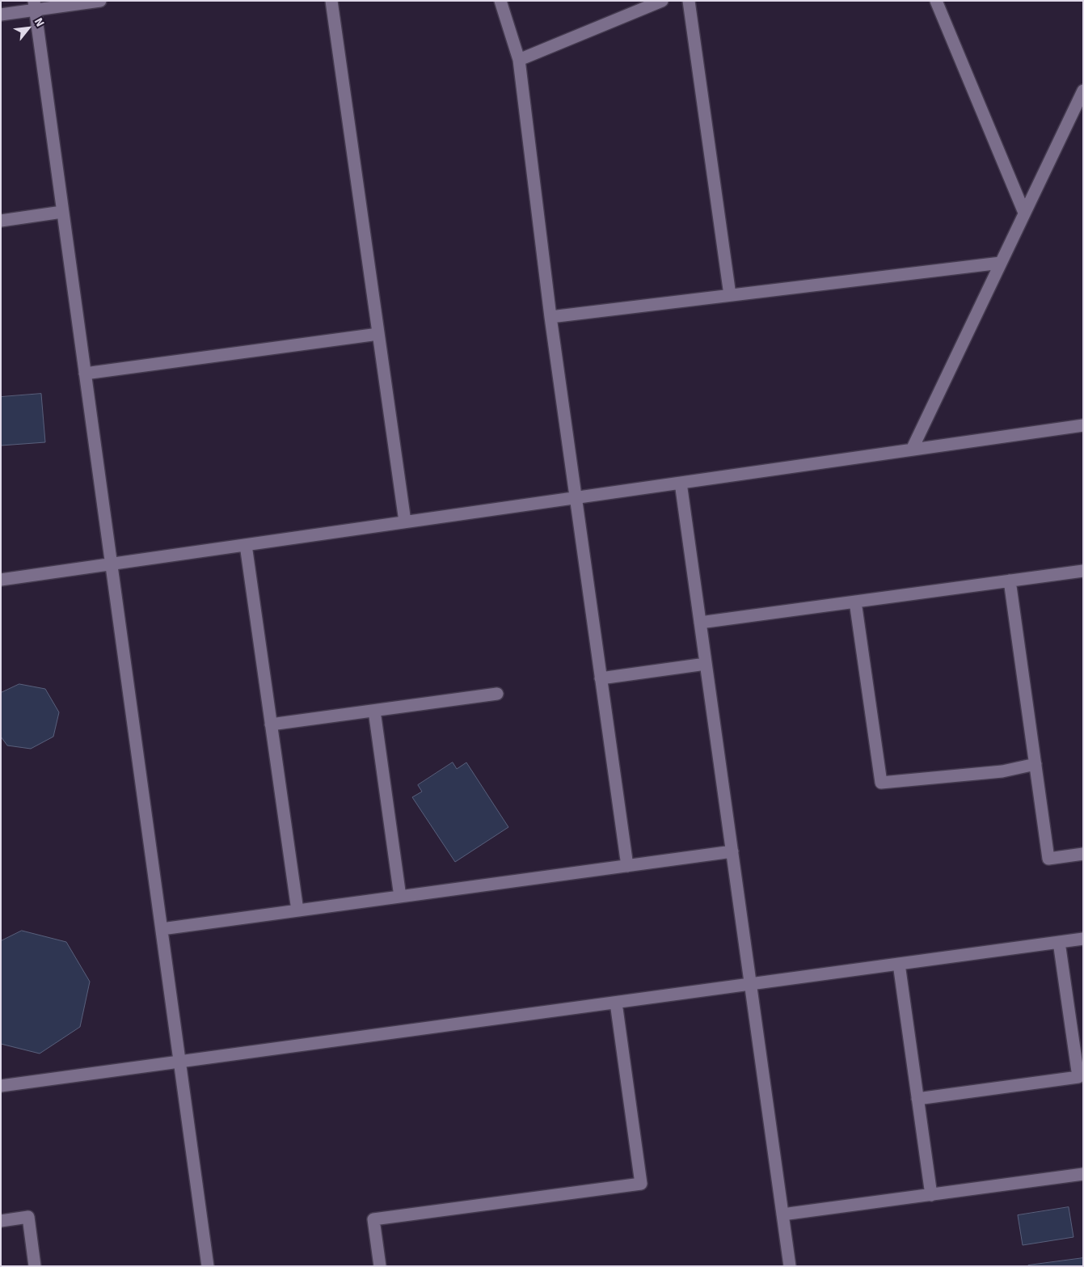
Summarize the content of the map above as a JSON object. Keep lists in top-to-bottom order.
{
  "north": "top right"
}
